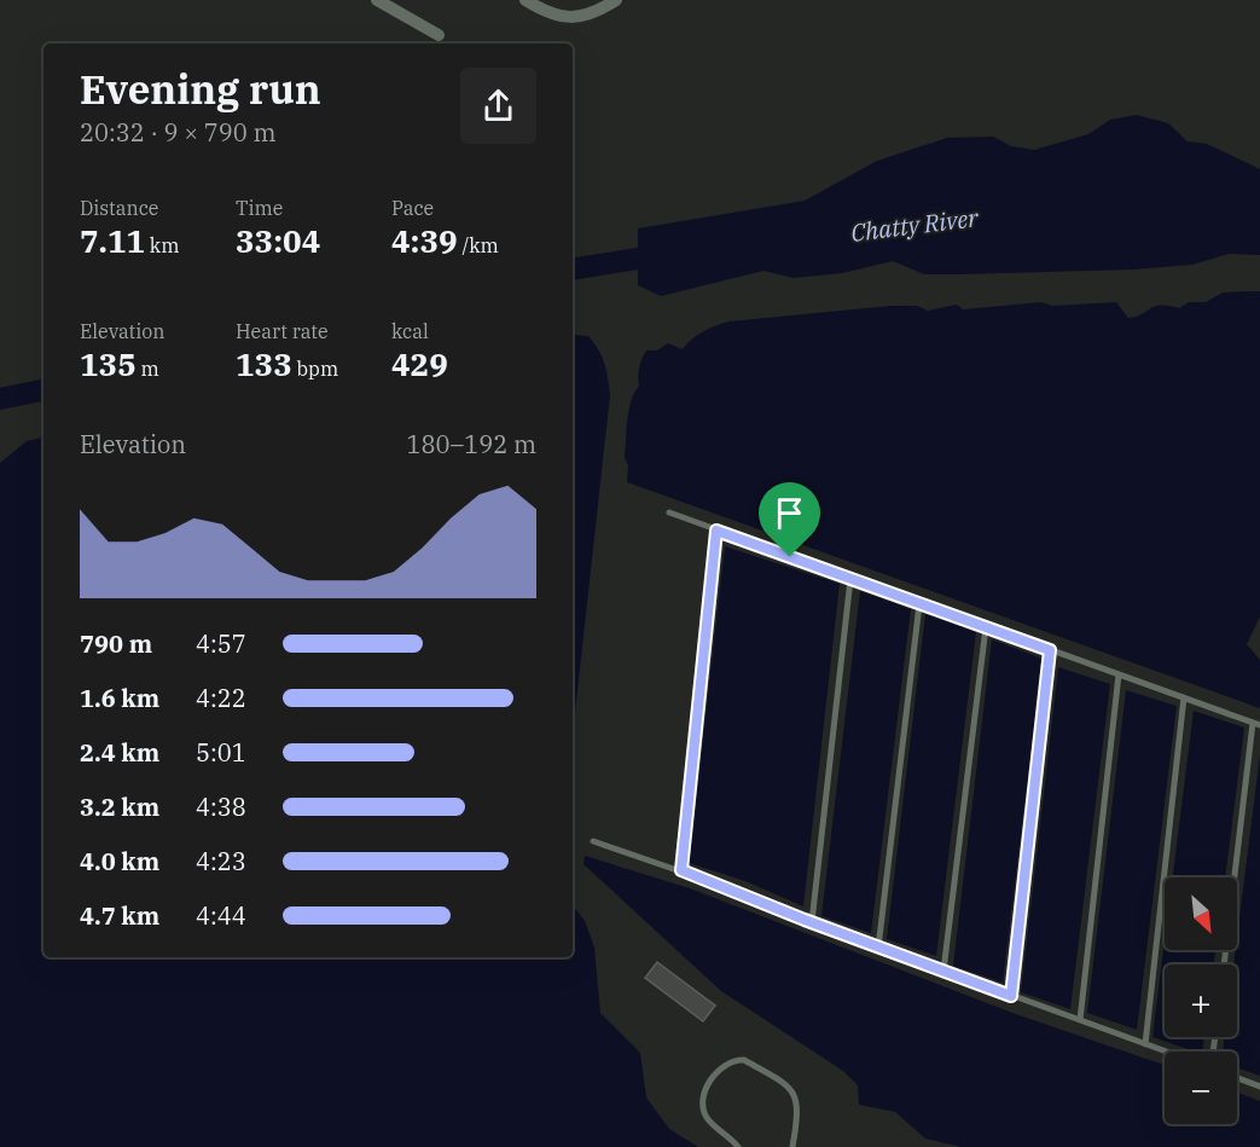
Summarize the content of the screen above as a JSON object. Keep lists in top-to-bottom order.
{
  "water": ["Chatty River"],
  "north": "bottom right",
  "page": {
    "heading": ["Evening run", "20:32 · 9 × 790 m"],
    "stats": [
      ["Distance", "7.11 km"],
      ["Time", "33:04"],
      ["Pace", "4:39 /km"],
      ["Elevation", "135 m"],
      ["Heart rate", "133 bpm"],
      ["kcal", "429"]
    ],
    "chart": ["Elevation", "180–192 m"],
    "list": [
      {
        "name": "790 m",
        "note": "4:57"
      },
      {
        "name": "1.6 km",
        "note": "4:22"
      },
      {
        "name": "2.4 km",
        "note": "5:01"
      },
      {
        "name": "3.2 km",
        "note": "4:38"
      },
      {
        "name": "4.0 km",
        "note": "4:23"
      },
      {
        "name": "4.7 km",
        "note": "4:44"
      }
    ],
    "map_buttons": ["+", "−"]
  }
}
